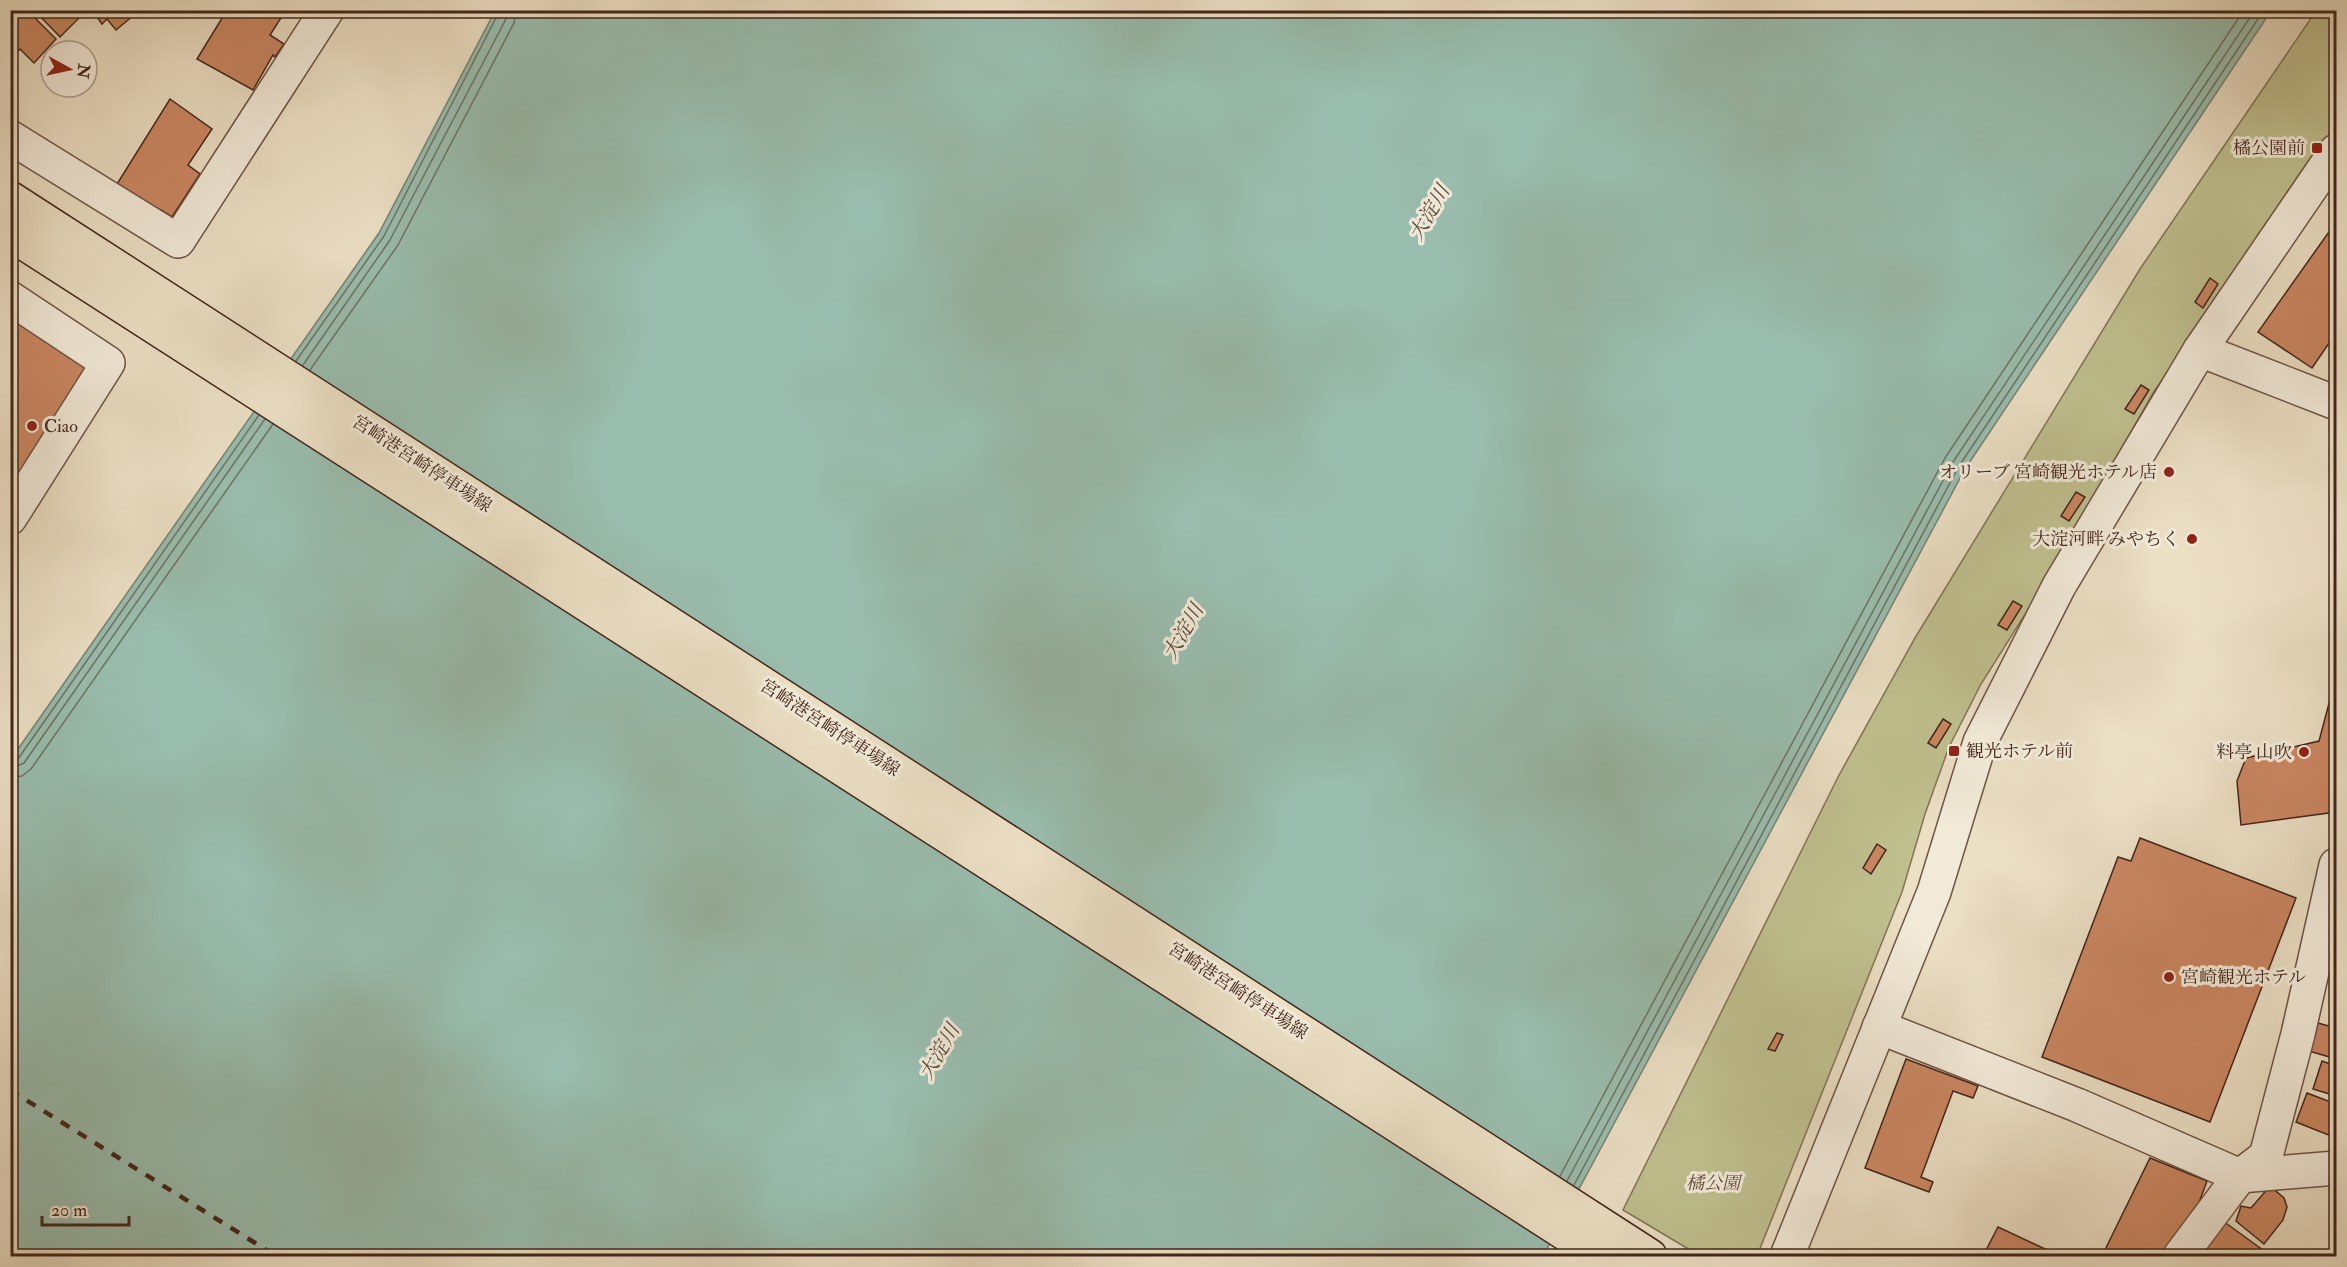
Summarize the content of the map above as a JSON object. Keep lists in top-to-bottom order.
{
  "streets": {
    "main road": ["宮崎港宮崎停車場線"]
  },
  "water": ["大淀川"],
  "parks": ["橘公園"],
  "places": {
    "transit": ["橘公園前", "観光ホテル前"],
    "other": [
      "Ciao",
      "オリーブ 宮崎観光ホテル店",
      "大淀河畔 みやちく",
      "料亭 山吹",
      "宮崎観光ホテル"
    ]
  },
  "scale_bar": "20 m",
  "north": "right"
}
